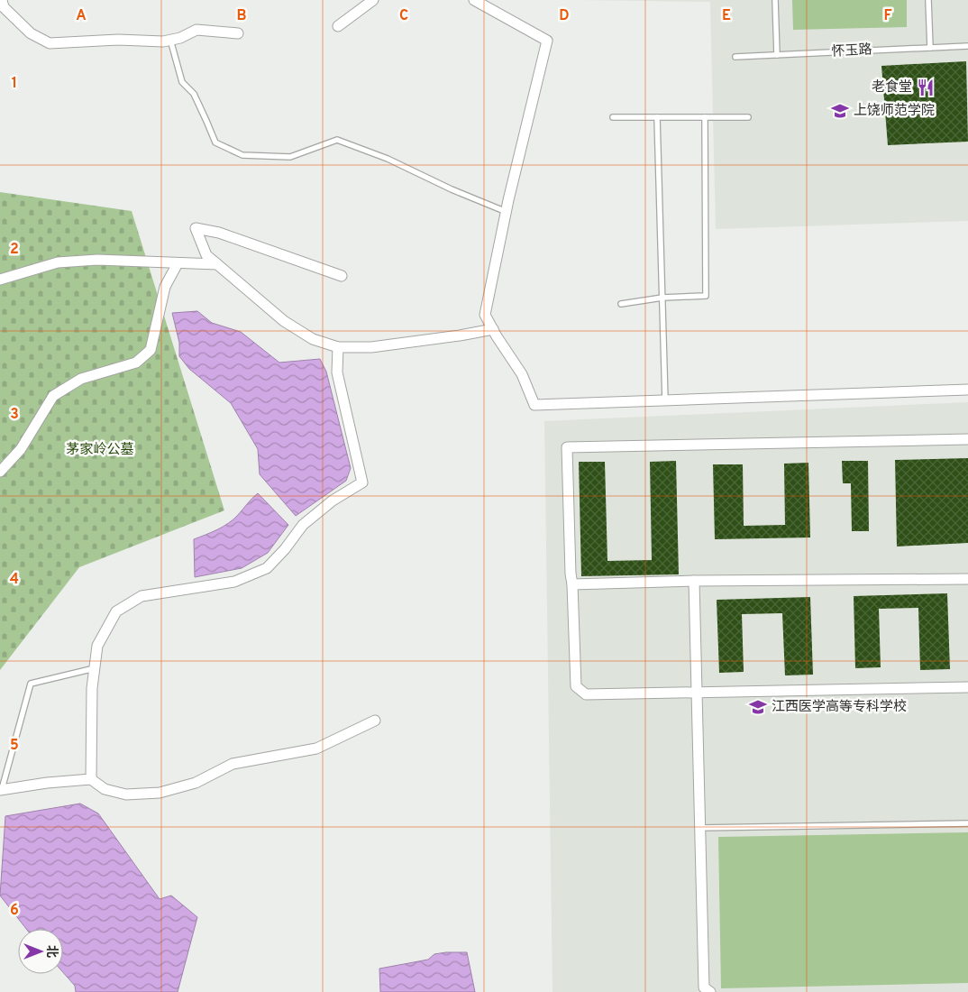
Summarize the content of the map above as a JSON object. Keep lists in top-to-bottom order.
{
  "streets": {
    "lane": ["怀玉路"]
  },
  "parks": ["茅家岭公墓"],
  "places": {
    "restaurant": ["老食堂"],
    "school or university": ["上饶师范学院", "江西医学高等专科学校"]
  },
  "north": "right",
  "grid": {
    "columns": [
      "A",
      "B",
      "C",
      "D",
      "E",
      "F"
    ],
    "rows": [
      "1",
      "2",
      "3",
      "4",
      "5",
      "6"
    ]
  }
}
